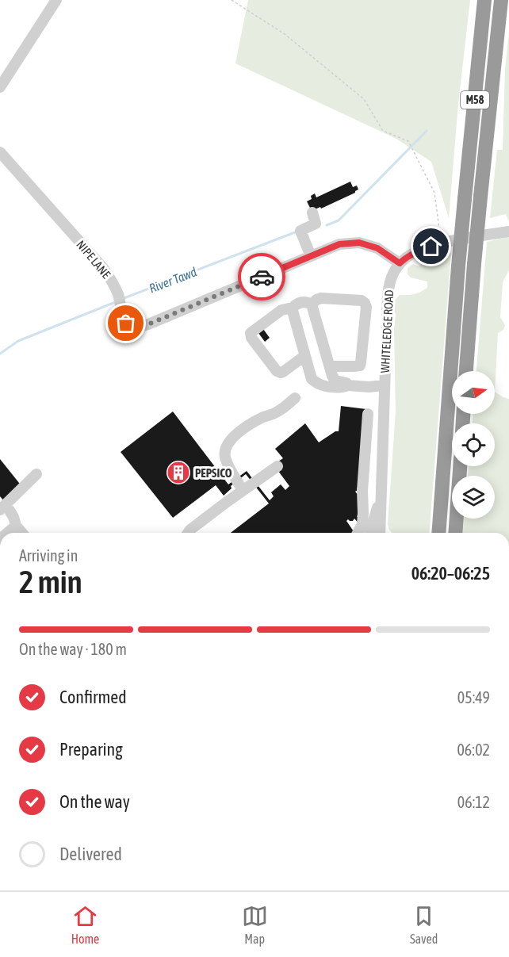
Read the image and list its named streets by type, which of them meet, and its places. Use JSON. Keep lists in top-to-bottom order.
{
  "streets": {
    "highway": ["M58"],
    "street": ["NIPE LANE", "WHITELEDGE ROAD"]
  },
  "crossings": [
    ["NIPE LANE", "WHITELEDGE ROAD"]
  ],
  "water": ["River Tawd"],
  "places": {
    "building": ["PEPSICO"]
  },
  "north": "right",
  "page": {
    "heading": ["2 min", "Arriving in", "06:20–06:25"],
    "bar": "On the way · 180 m",
    "list": [
      ["Confirmed", "05:49"],
      ["Preparing", "06:02"],
      ["On the way", "06:12"],
      "Delivered"
    ],
    "tabs": ["Home", "Map", "Saved"]
  }
}
